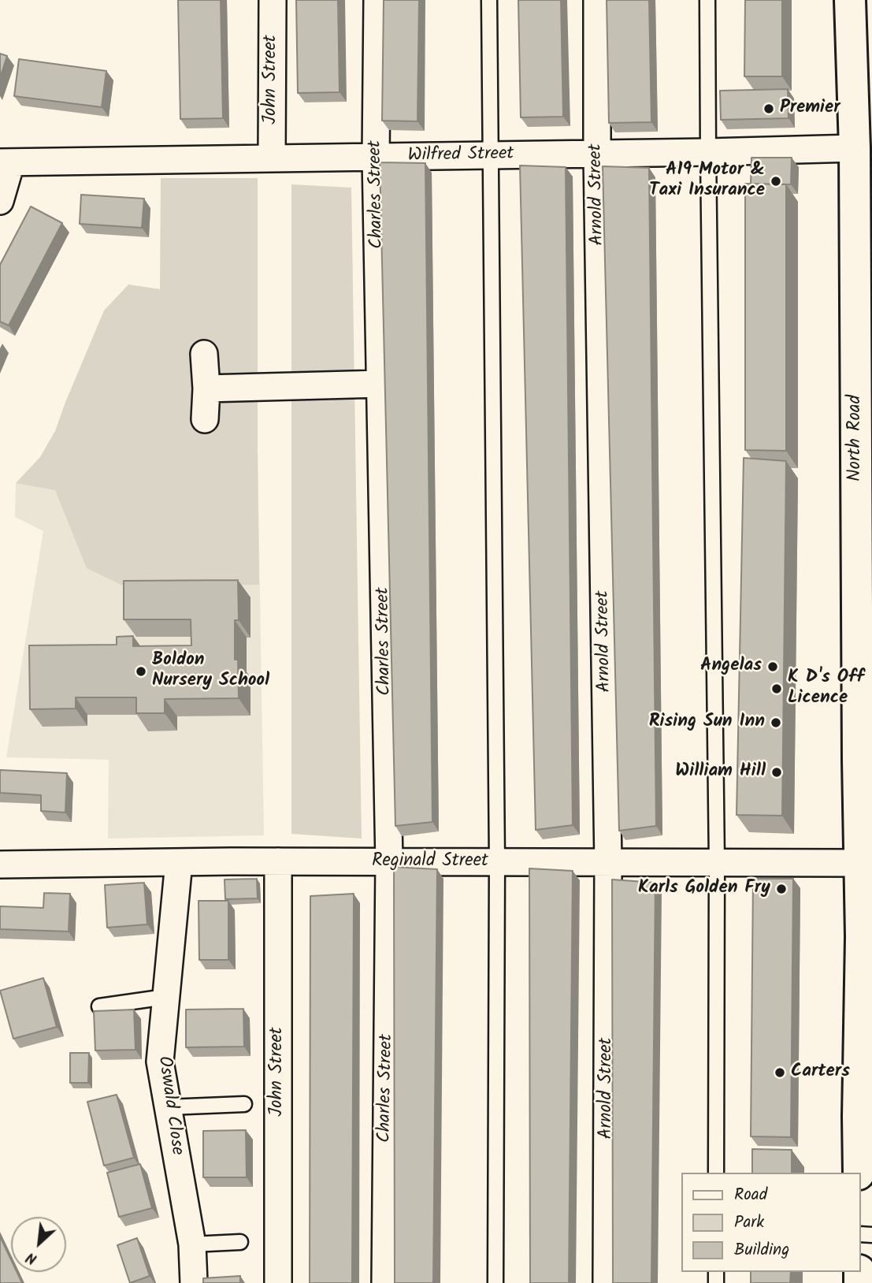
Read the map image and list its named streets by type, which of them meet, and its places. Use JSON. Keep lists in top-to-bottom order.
{
  "streets": {
    "street": [
      "John Street",
      "Wilfred Street",
      "Charles Street",
      "Arnold Street",
      "North Road",
      "Reginald Street",
      "Oswald Close"
    ]
  },
  "crossings": [
    ["John Street", "Wilfred Street"],
    ["John Street", "Reginald Street"],
    ["Wilfred Street", "Charles Street"],
    ["Wilfred Street", "Arnold Street"],
    ["Wilfred Street", "North Road"],
    ["Charles Street", "Reginald Street"],
    ["Arnold Street", "Reginald Street"],
    ["North Road", "Reginald Street"],
    ["Reginald Street", "Oswald Close"]
  ],
  "places": [
    "Premier",
    "A19 Motor & Taxi Insurance",
    "Angelas",
    "Boldon Nursery School",
    "K D's Off Licence",
    "Rising Sun Inn",
    "William Hill",
    "Karls Golden Fry",
    "Carters"
  ],
  "legend": ["Road", "Park", "Building"],
  "north": "bottom left"
}
